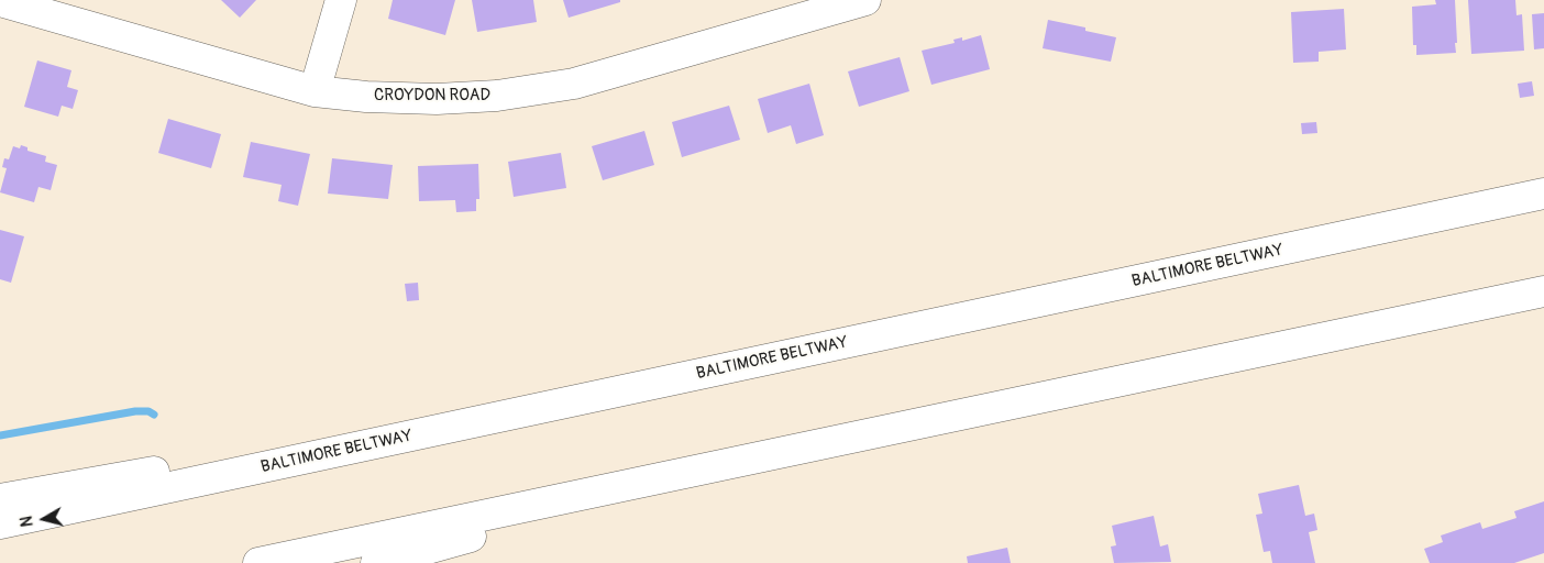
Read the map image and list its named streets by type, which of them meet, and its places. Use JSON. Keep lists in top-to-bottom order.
{
  "streets": {
    "main road": ["CROYDON ROAD", "BALTIMORE BELTWAY"]
  },
  "north": "left"
}
